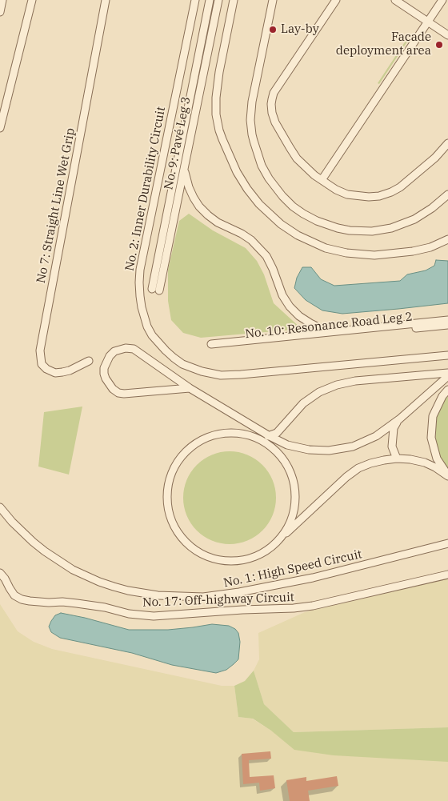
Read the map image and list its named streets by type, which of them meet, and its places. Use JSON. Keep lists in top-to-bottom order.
{
  "streets": {
    "street": [
      "No. 9: Pavé Leg 3",
      "No. 2: Inner Durability Circuit",
      "No 7: Straight Line Wet Grip",
      "No. 10: Resonance Road Leg 2",
      "No. 1: High Speed Circuit",
      "No. 17: Off-highway Circuit"
    ]
  },
  "places": ["Lay-by", "Facade deployment area"]
}
